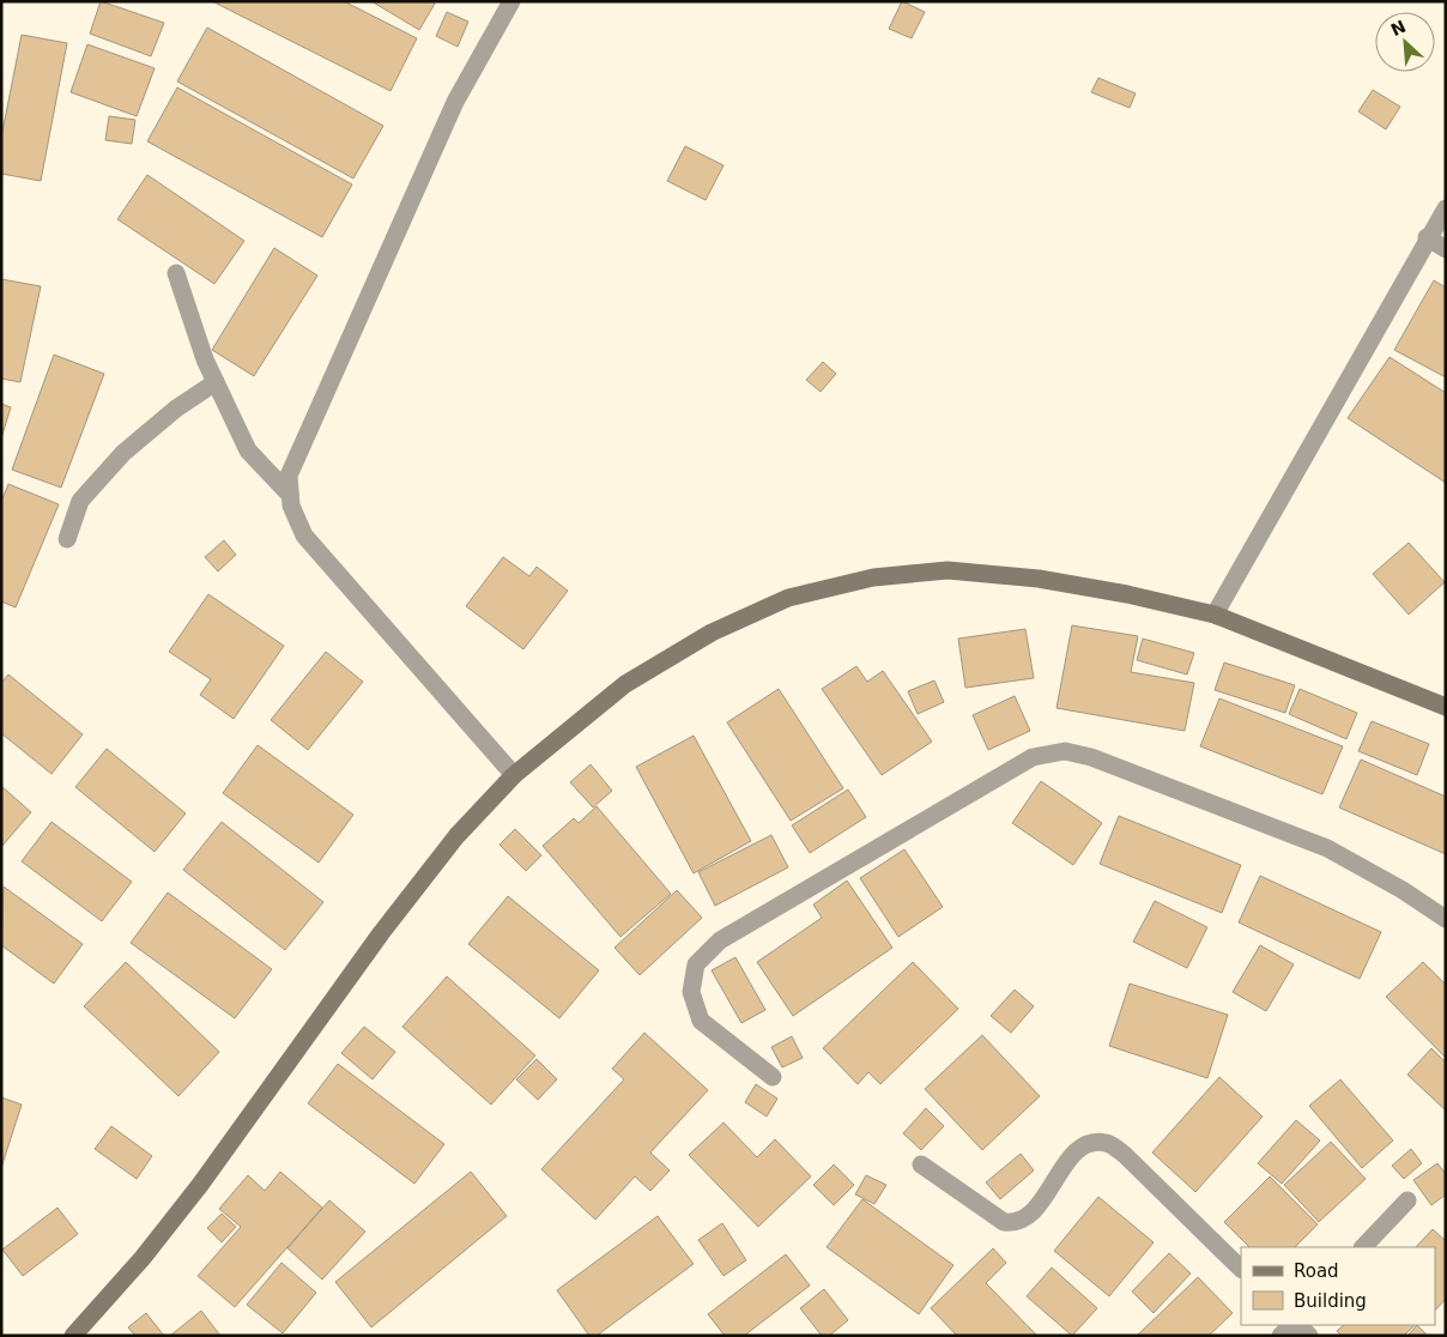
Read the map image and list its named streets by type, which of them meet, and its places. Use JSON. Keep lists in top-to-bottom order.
{
  "legend": ["Road", "Building"],
  "north": "top left"
}
